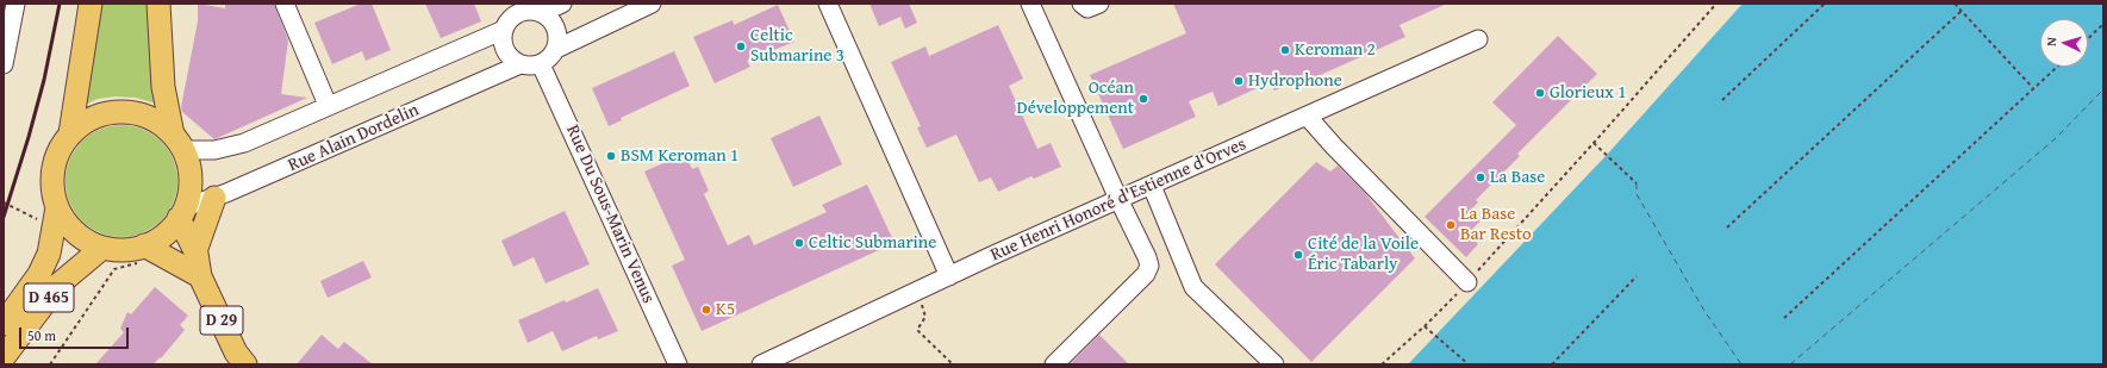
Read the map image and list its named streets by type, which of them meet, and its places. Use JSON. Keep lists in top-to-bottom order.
{
  "streets": {
    "main road": ["D 465", "D 29"],
    "street": ["Rue Alain Dordelin", "Rue Henri Honoré d'Estienne d'Orves", "Rue Du Sous-Marin Venus"]
  },
  "crossings": [
    ["Rue Alain Dordelin", "Rue Du Sous-Marin Venus"],
    ["Rue Alain Dordelin", "D 465"],
    ["Rue Alain Dordelin", "D 29"],
    ["D 465", "D 29"]
  ],
  "places": [
    "Celtic Submarine 3",
    "Keroman 2",
    "Hydrophone",
    "Glorieux 1",
    "Océan Développement",
    "BSM Keroman 1",
    "La Base",
    "La Base Bar Resto",
    "Celtic Submarine",
    "Cité de la Voile Éric Tabarly",
    "K5"
  ],
  "scale_bar": "50 m",
  "north": "left"
}
